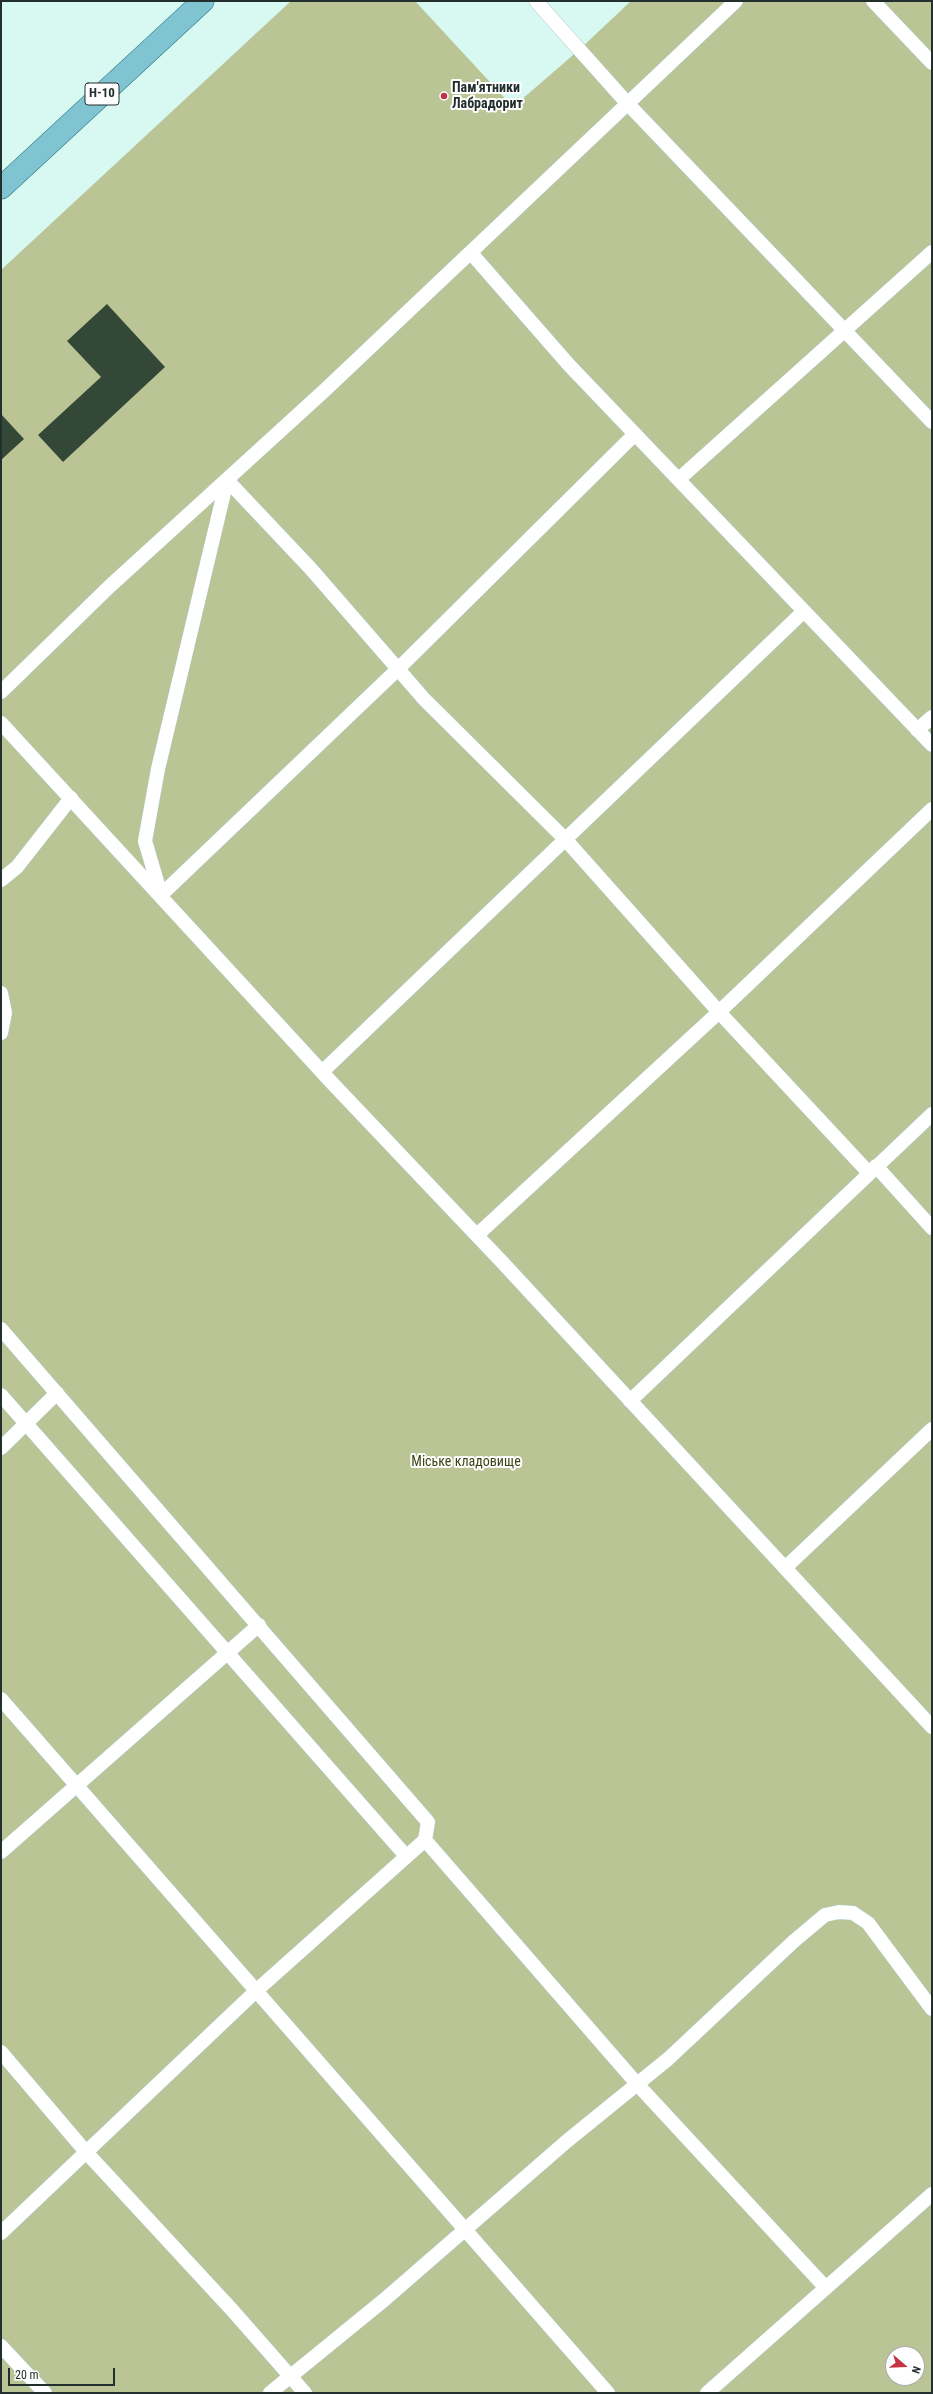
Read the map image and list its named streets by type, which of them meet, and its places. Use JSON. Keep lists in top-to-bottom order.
{
  "streets": {
    "main road": ["Н-10"]
  },
  "parks": ["Міське кладовище"],
  "places": ["Пам'ятники Лабрадорит"],
  "scale_bar": "20 m",
  "north": "right"
}
